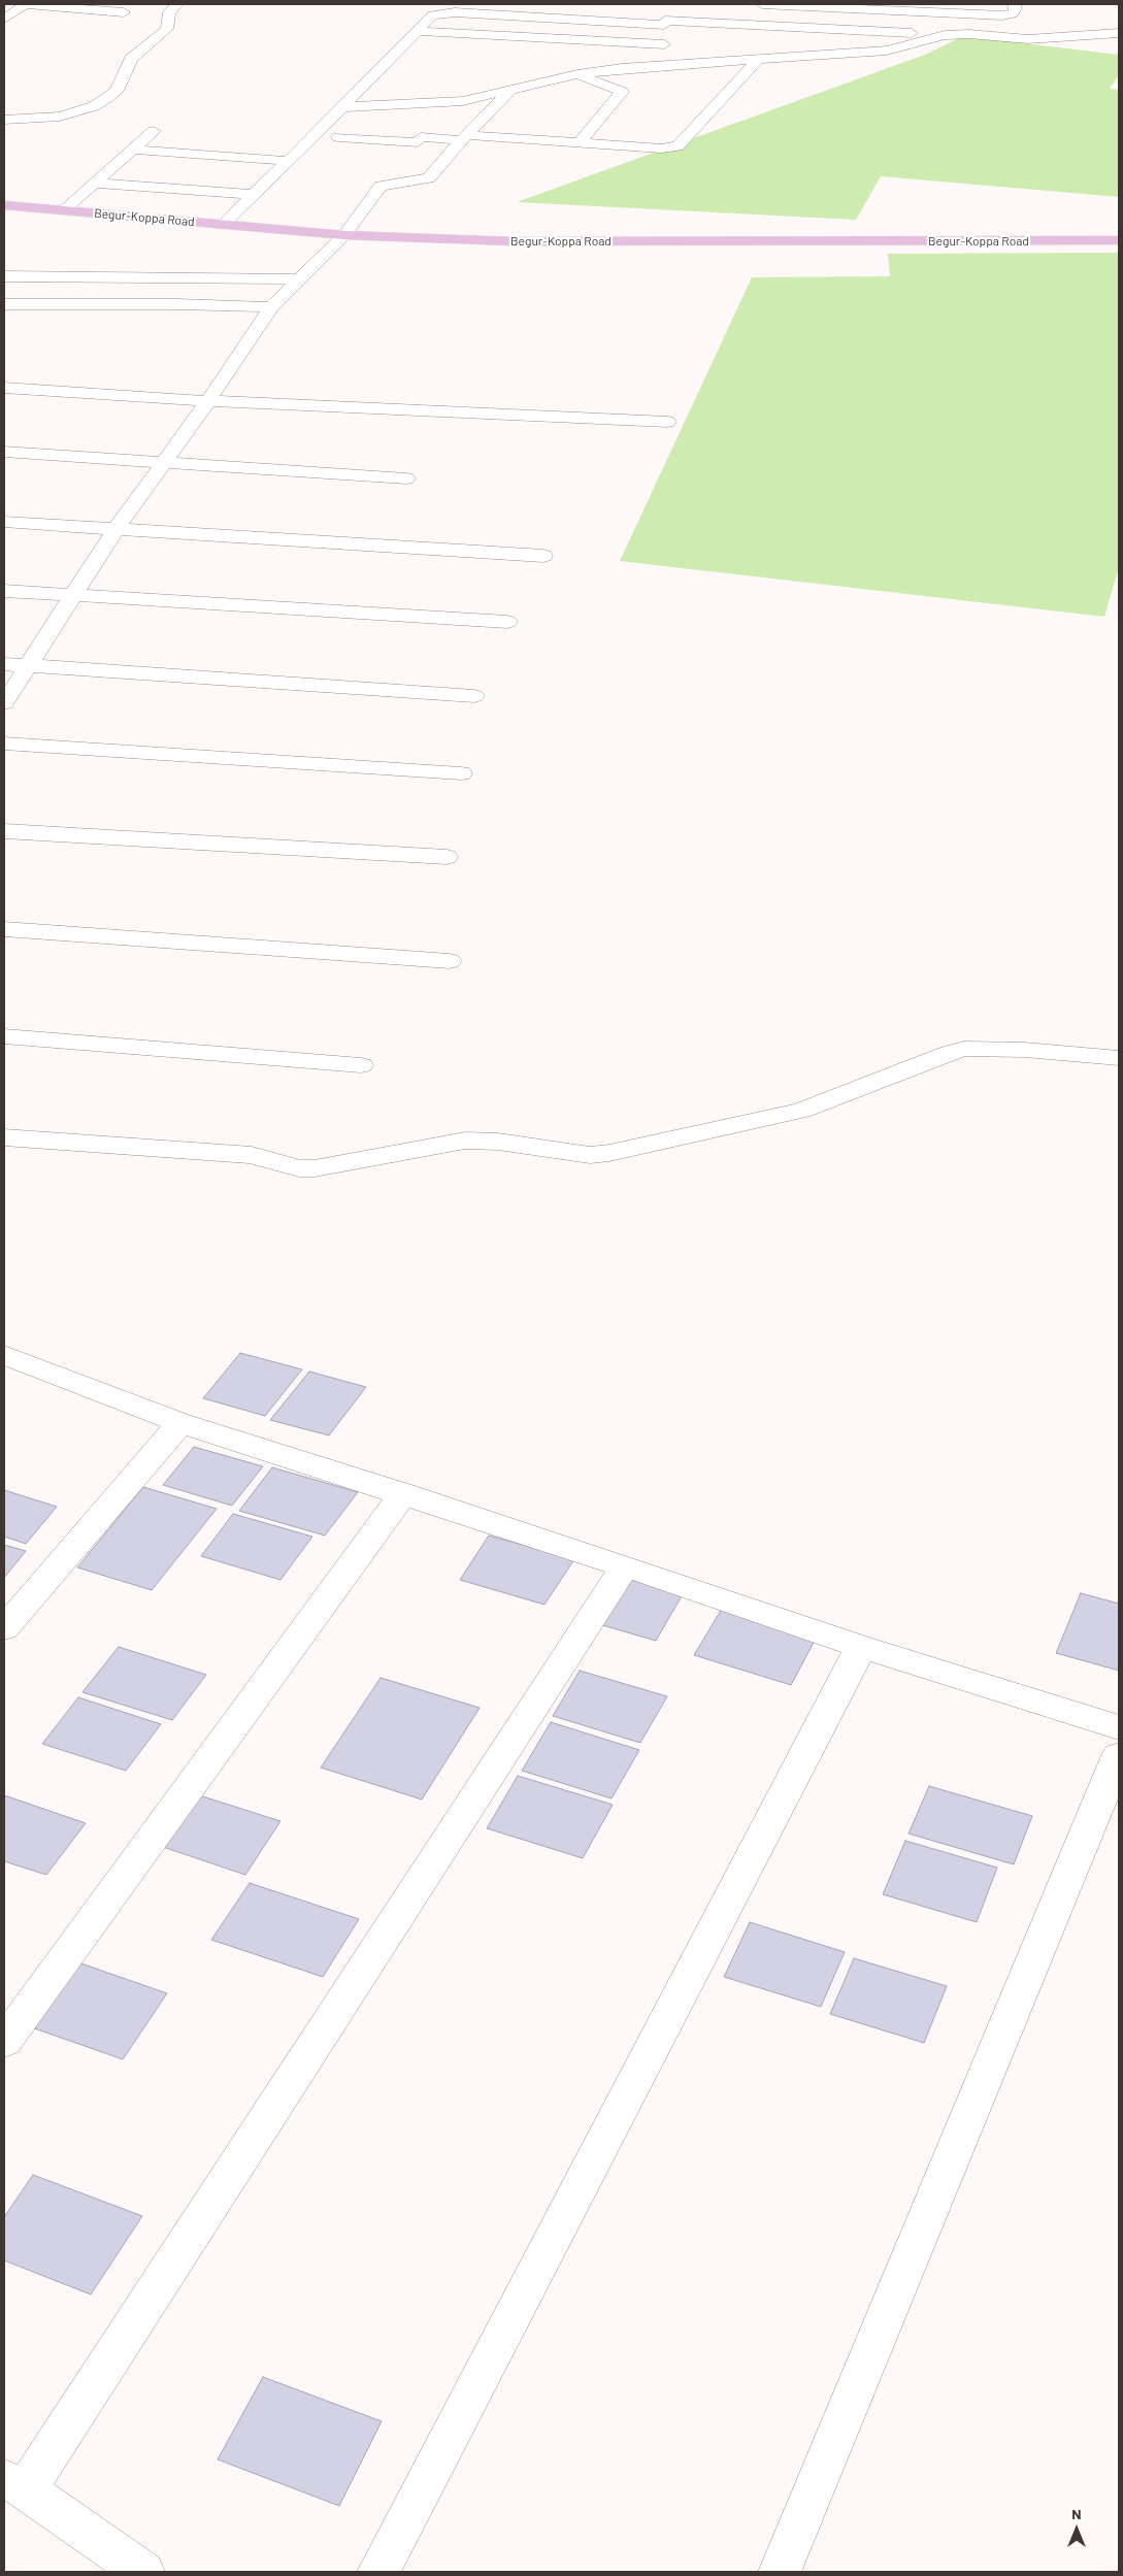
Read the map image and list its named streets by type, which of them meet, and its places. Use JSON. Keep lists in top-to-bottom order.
{
  "streets": {
    "main road": ["Begur-Koppa Road"]
  },
  "north": "top"
}
